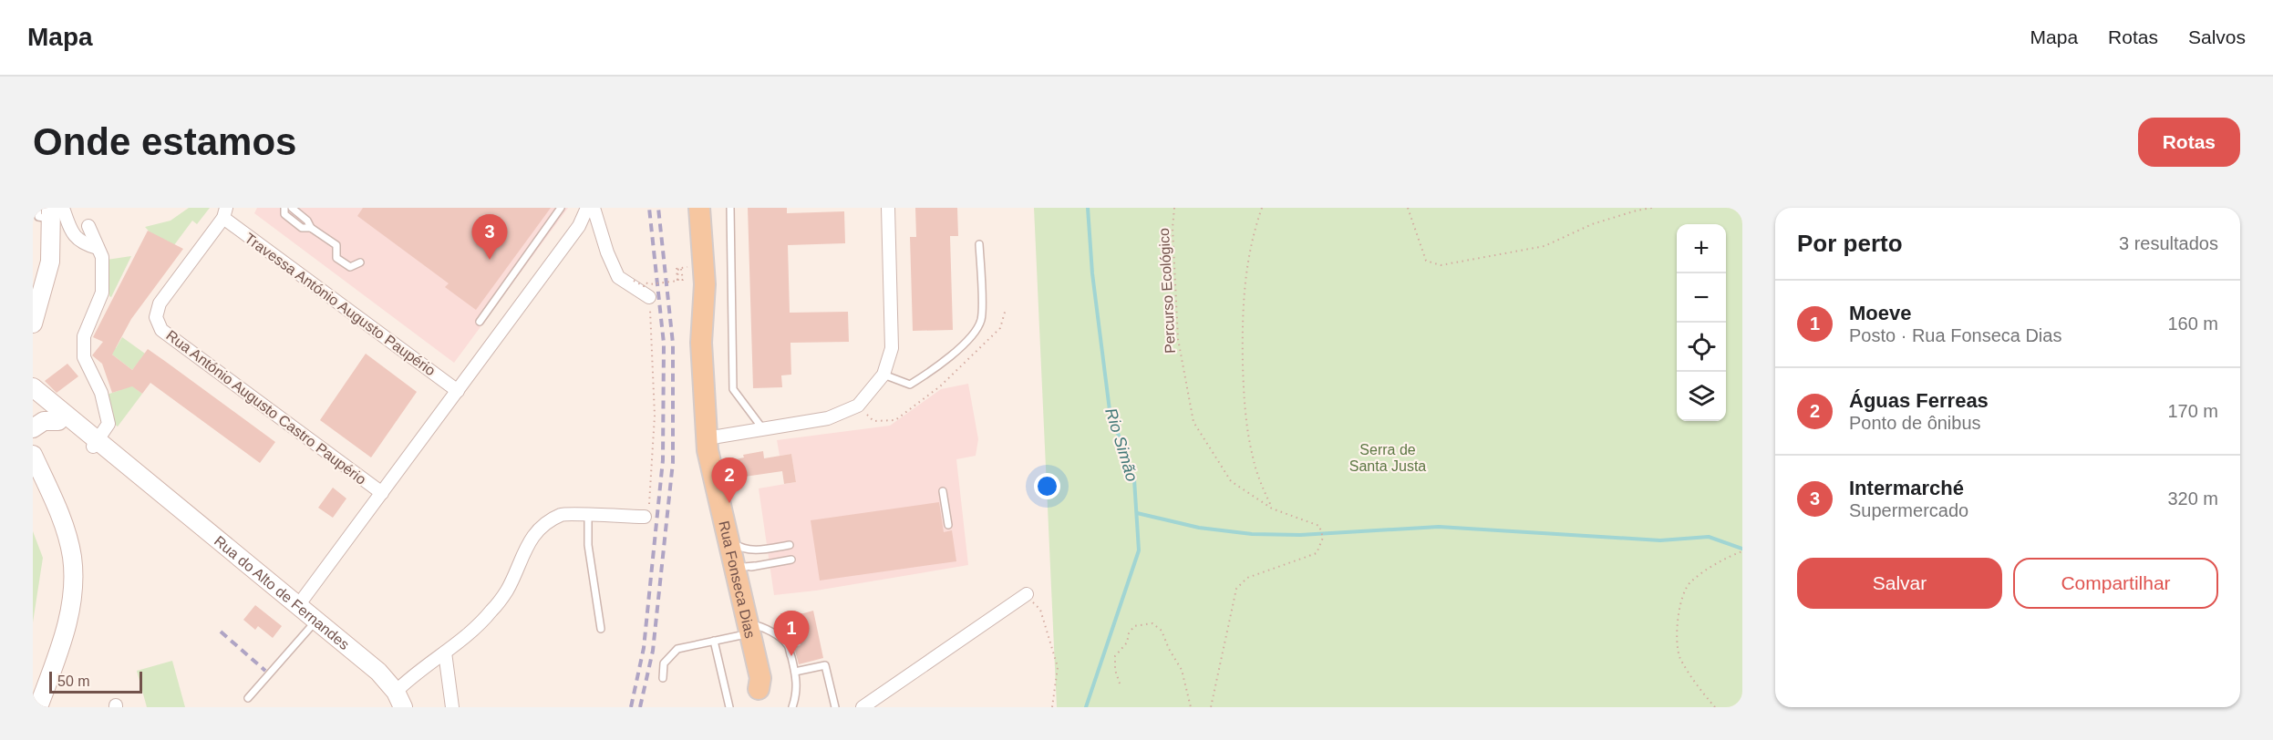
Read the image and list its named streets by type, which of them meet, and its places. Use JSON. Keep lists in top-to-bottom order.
{
  "streets": {
    "main road": ["Rua Fonseca Dias", "Rua do Alto de Fernandes"],
    "street": ["Travessa António Augusto Paupério", "Rua António Augusto Castro Paupério"],
    "path": ["Percurso Ecológico"]
  },
  "crossings": [
    ["Travessa António Augusto Paupério", "Rua António Augusto Castro Paupério"],
    ["Rua António Augusto Castro Paupério", "Rua do Alto de Fernandes"]
  ],
  "water": ["Rio Simão"],
  "parks": ["Serra de Santa Justa"],
  "scale_bar": "50 m",
  "page": {
    "header": "Mapa",
    "nav": ["Mapa", "Rotas", "Salvos"],
    "buttons": [
      "Rotas",
      ["Salvar", "Compartilhar"]
    ],
    "title": "Onde estamos",
    "heading": ["Por perto", "3 resultados"],
    "pins": ["3", "2", "1"],
    "map_buttons": ["+", "−"],
    "list": [
      {
        "mark": "1",
        "name": "Moeve",
        "note": "Posto · Rua Fonseca Dias",
        "value": "160 m"
      },
      {
        "mark": "2",
        "name": "Águas Ferreas",
        "note": "Ponto de ônibus",
        "value": "170 m"
      },
      {
        "mark": "3",
        "name": "Intermarché",
        "note": "Supermercado",
        "value": "320 m"
      }
    ],
    "scale": "50 m"
  }
}
